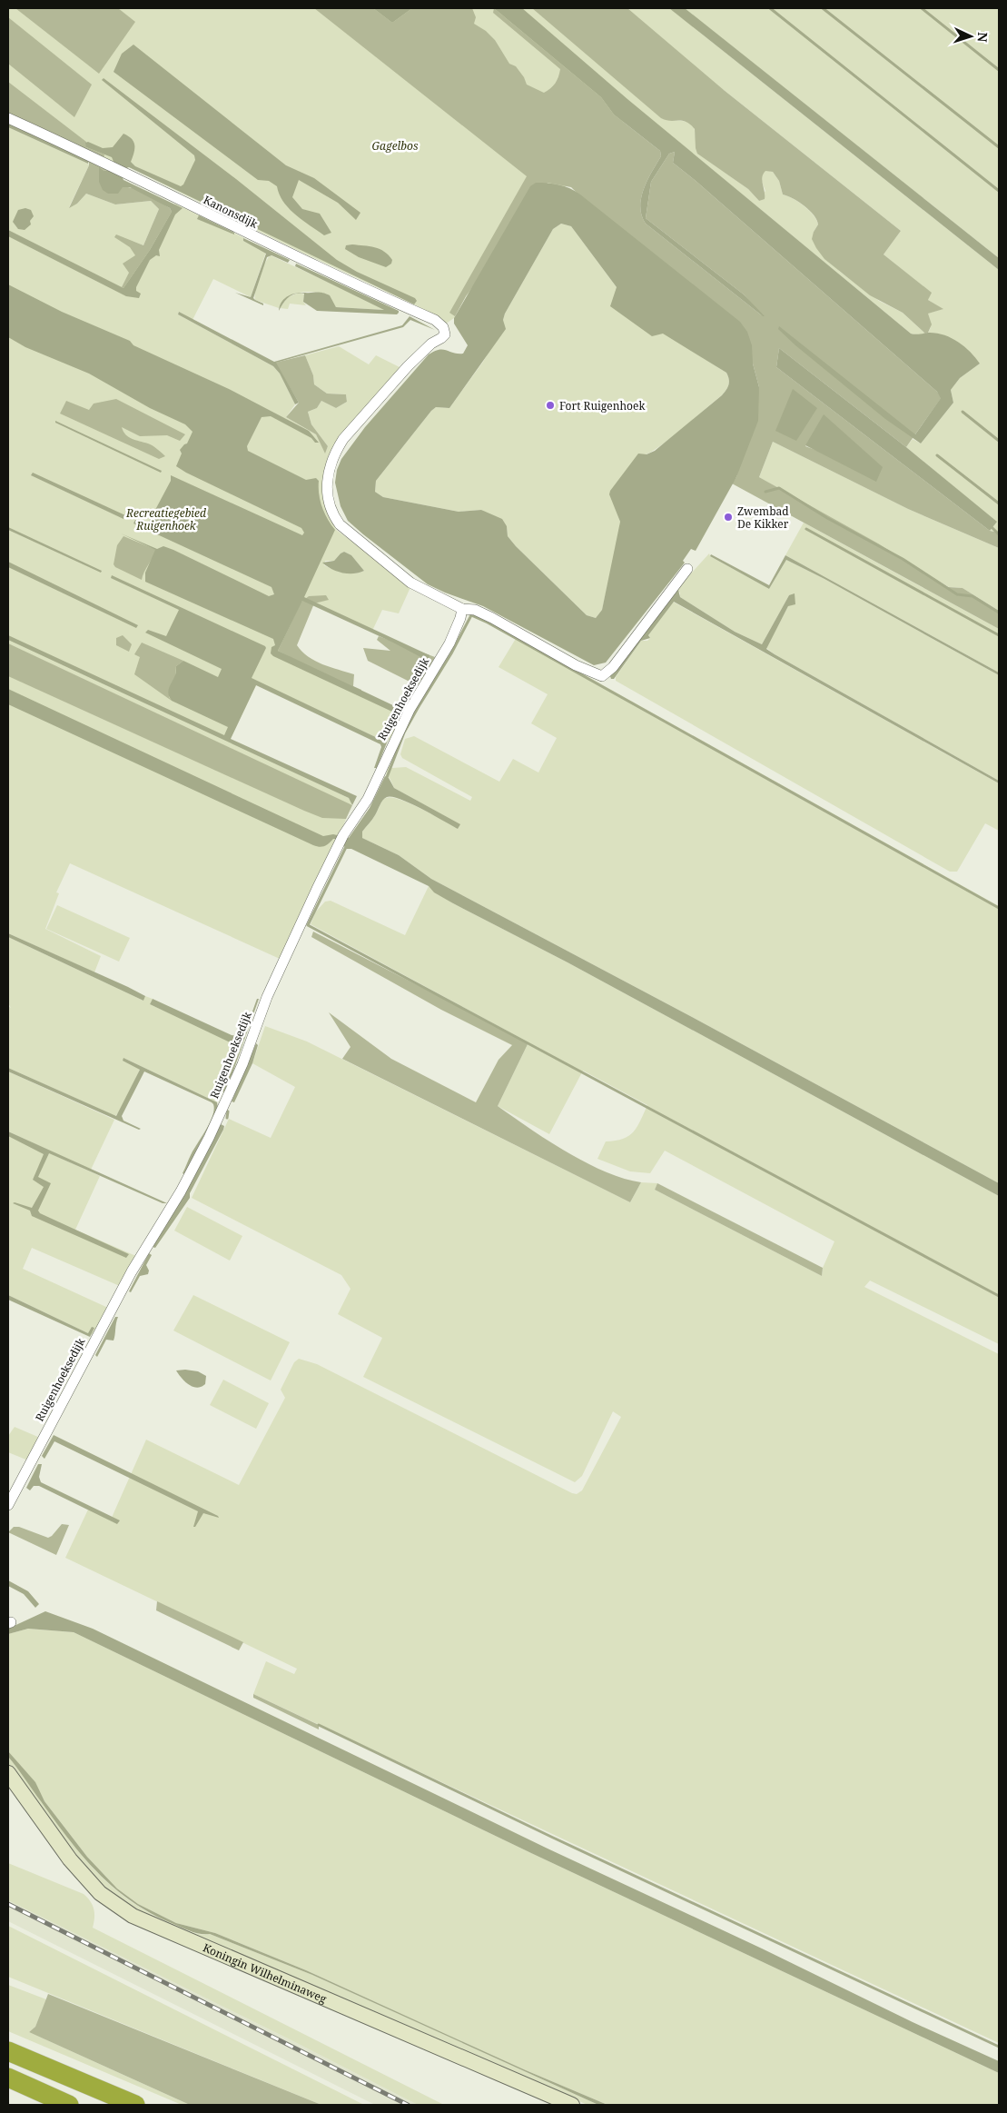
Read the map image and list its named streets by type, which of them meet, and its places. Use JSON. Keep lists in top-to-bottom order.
{
  "streets": {
    "main road": ["Koningin Wilhelminaweg"],
    "street": ["Kanonsdijk", "Ruigenhoeksedijk"]
  },
  "crossings": [
    ["Kanonsdijk", "Ruigenhoeksedijk"]
  ],
  "parks": ["Gagelbos", "Recreatiegebied Ruigenhoek"],
  "places": ["Fort Ruigenhoek", "Zwembad De Kikker"],
  "north": "right"
}
